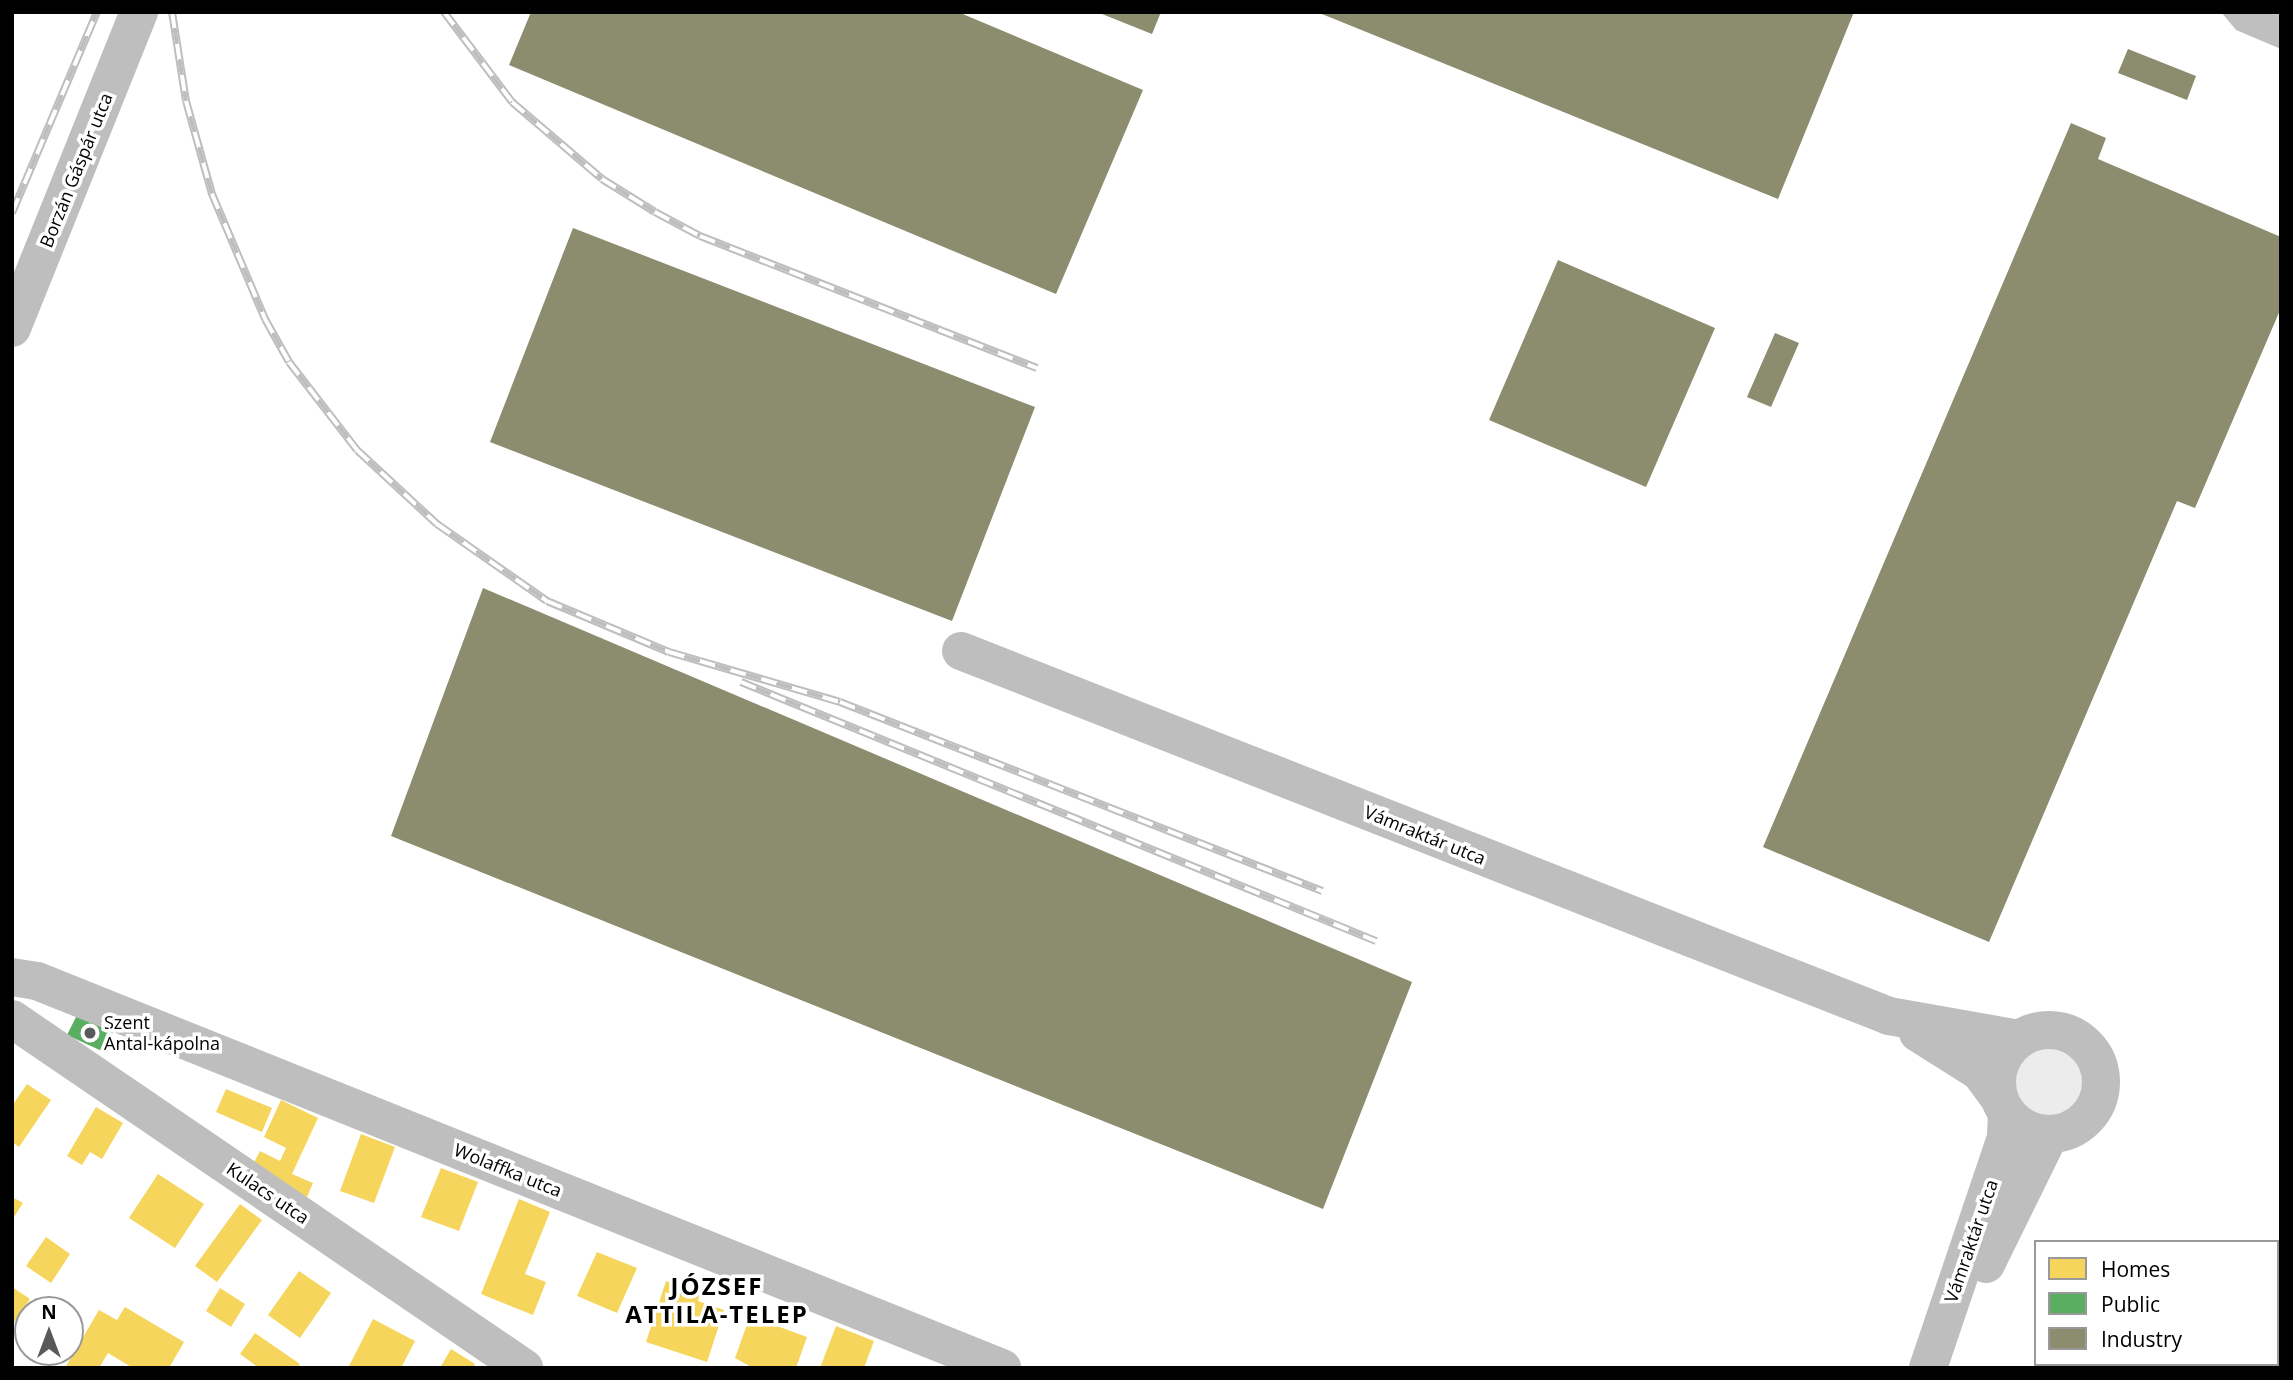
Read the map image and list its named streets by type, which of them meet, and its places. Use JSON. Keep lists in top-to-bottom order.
{
  "streets": {
    "street": [
      "Borzán Gáspár utca",
      "Vámraktár utca",
      "Wolaffka utca",
      "Kulacs utca"
    ]
  },
  "districts": ["JÓZSEF ATTILA-TELEP"],
  "places": ["Szent Antal-kápolna"],
  "legend": ["Homes", "Public", "Industry"],
  "north": "top"
}
